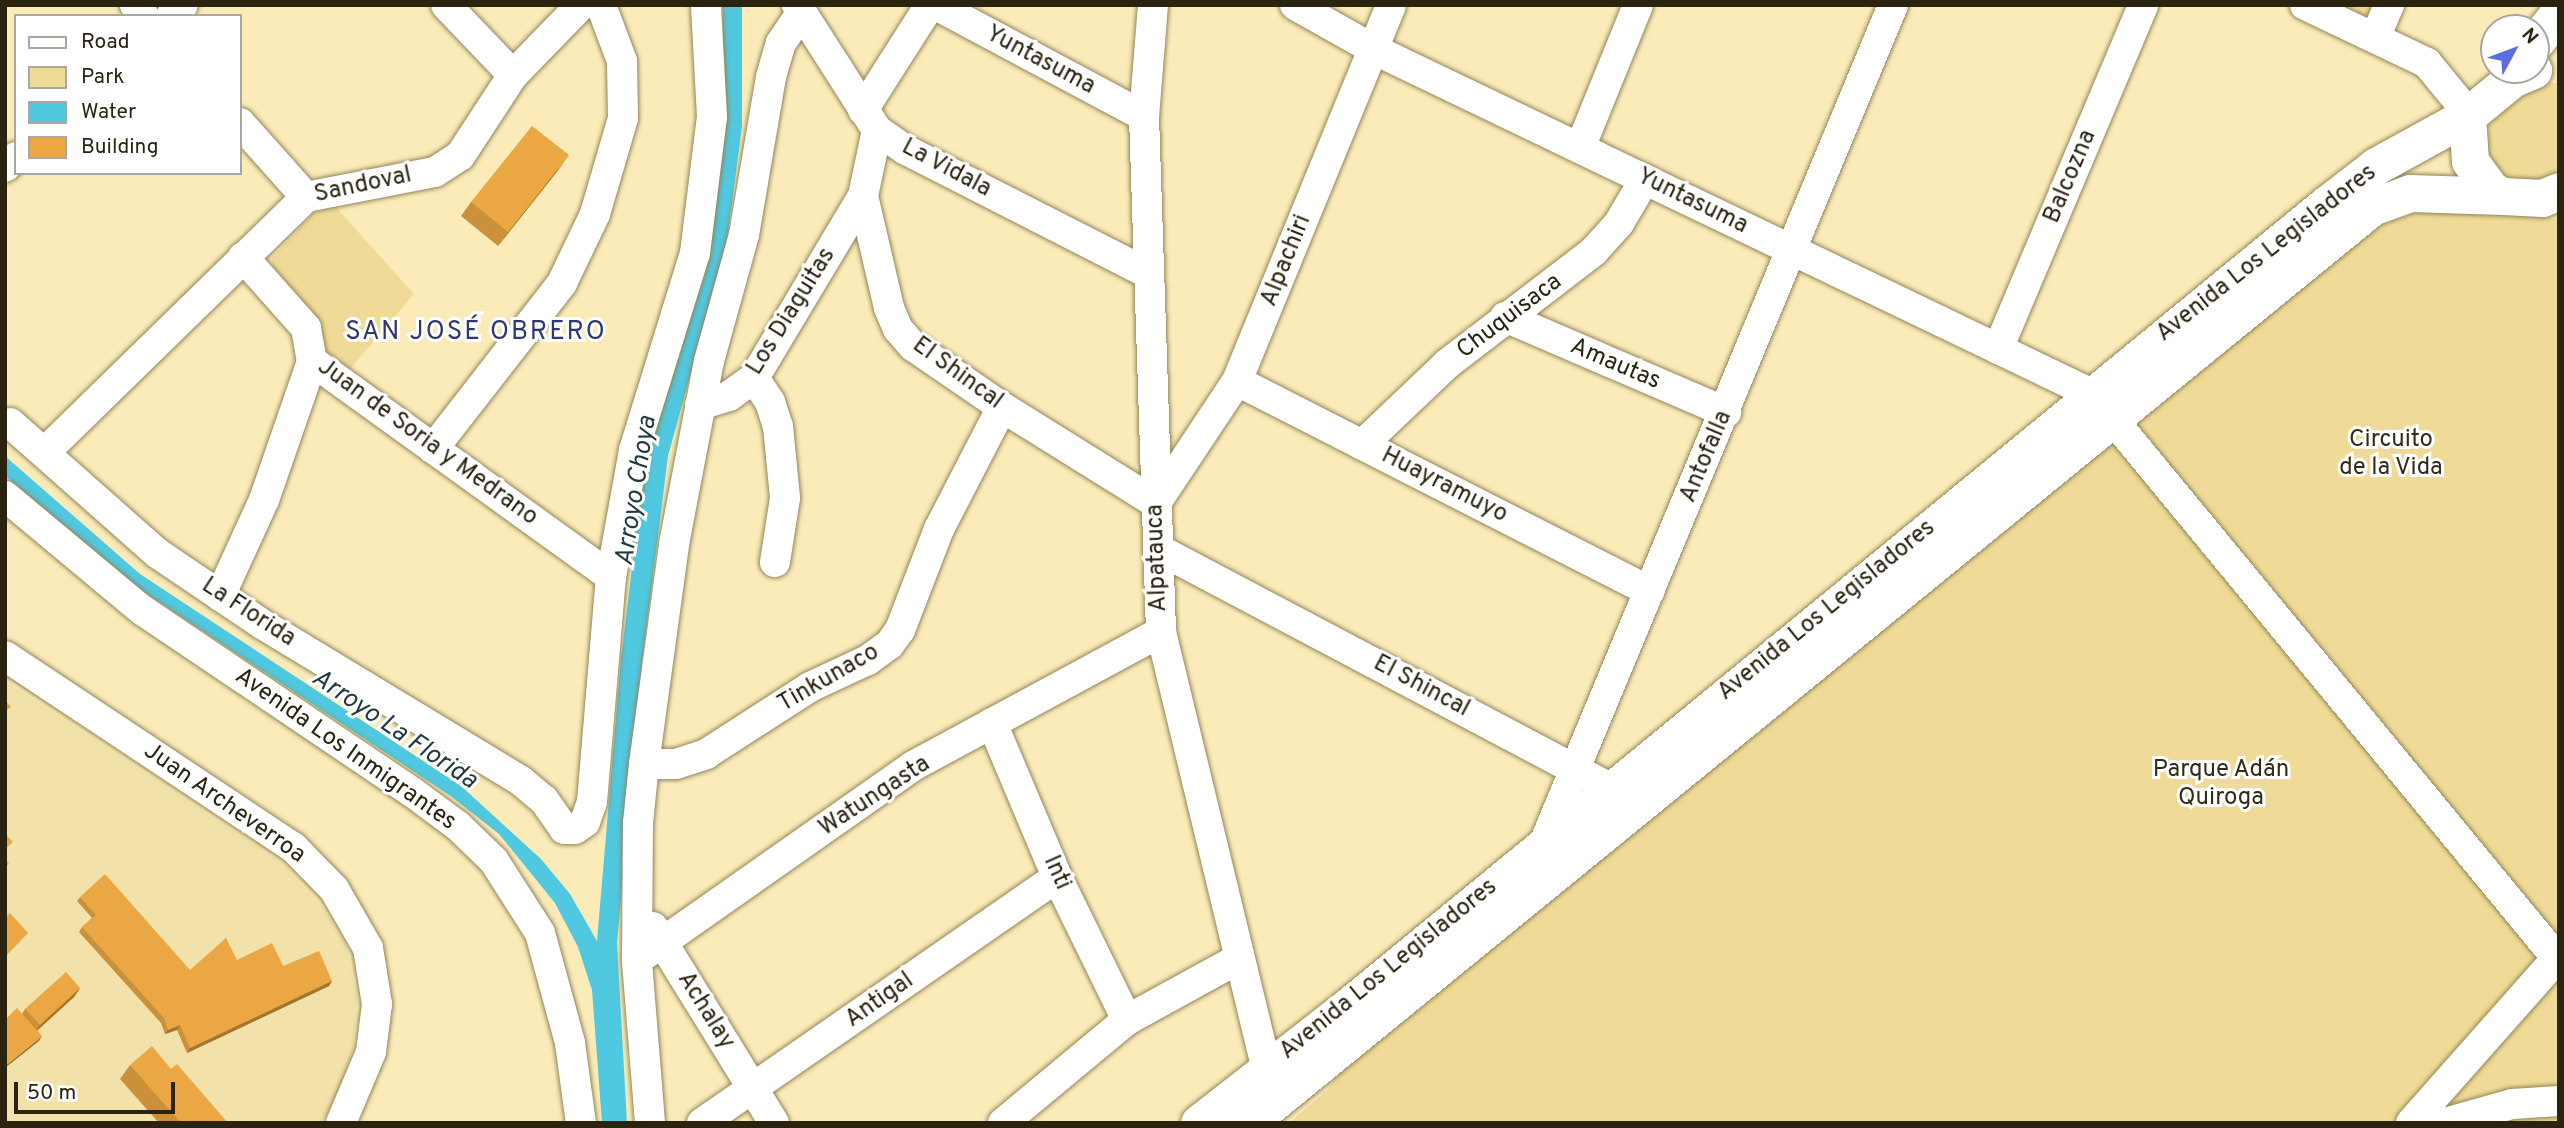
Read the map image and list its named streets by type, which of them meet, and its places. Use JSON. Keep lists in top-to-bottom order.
{
  "streets": {
    "main road": ["Avenida Los Legisladores"],
    "street": [
      "Yuntasuma",
      "La Vidala",
      "Balcozna",
      "Sandoval",
      "Alpachiri",
      "Los Diaguitas",
      "Chuquisaca",
      "Amautas",
      "El Shincal",
      "Juan de Soria y Medrano",
      "Antofalla",
      "Huayramuyo",
      "Alpatauca",
      "La Florida",
      "Tinkunaco",
      "Avenida Los Inmigrantes",
      "Watungasta",
      "Juan Archeverroa",
      "Inti",
      "Antigal",
      "Achalay"
    ]
  },
  "crossings": [
    ["Yuntasuma", "Balcozna"],
    ["Yuntasuma", "Avenida Los Legisladores"],
    ["Yuntasuma", "Alpachiri"],
    ["Yuntasuma", "Chuquisaca"],
    ["Yuntasuma", "Antofalla"],
    ["Yuntasuma", "Alpatauca"],
    ["La Vidala", "El Shincal"],
    ["La Vidala", "Alpatauca"],
    ["Sandoval", "Juan de Soria y Medrano"],
    ["Sandoval", "La Florida"],
    ["Avenida Los Legisladores", "El Shincal"],
    ["Avenida Los Legisladores", "Antofalla"],
    ["Avenida Los Legisladores", "Alpatauca"],
    ["Alpachiri", "El Shincal"],
    ["Alpachiri", "Huayramuyo"],
    ["Alpachiri", "Alpatauca"],
    ["Los Diaguitas", "El Shincal"],
    ["Chuquisaca", "Amautas"],
    ["Chuquisaca", "Huayramuyo"],
    ["Amautas", "Antofalla"],
    ["El Shincal", "Antofalla"],
    ["El Shincal", "Alpatauca"],
    ["El Shincal", "Tinkunaco"],
    ["Juan de Soria y Medrano", "La Florida"],
    ["Antofalla", "Huayramuyo"],
    ["Alpatauca", "Watungasta"],
    ["Watungasta", "Inti"],
    ["Watungasta", "Achalay"],
    ["Inti", "Antigal"],
    ["Antigal", "Achalay"]
  ],
  "districts": ["SAN JOSÉ OBRERO"],
  "water": ["Arroyo Choya", "Arroyo La Florida"],
  "parks": ["Circuito de la Vida", "Parque Adán Quiroga"],
  "legend": [
    "Road",
    "Park",
    "Water",
    "Building"
  ],
  "scale_bar": "50 m",
  "north": "top right"
}
